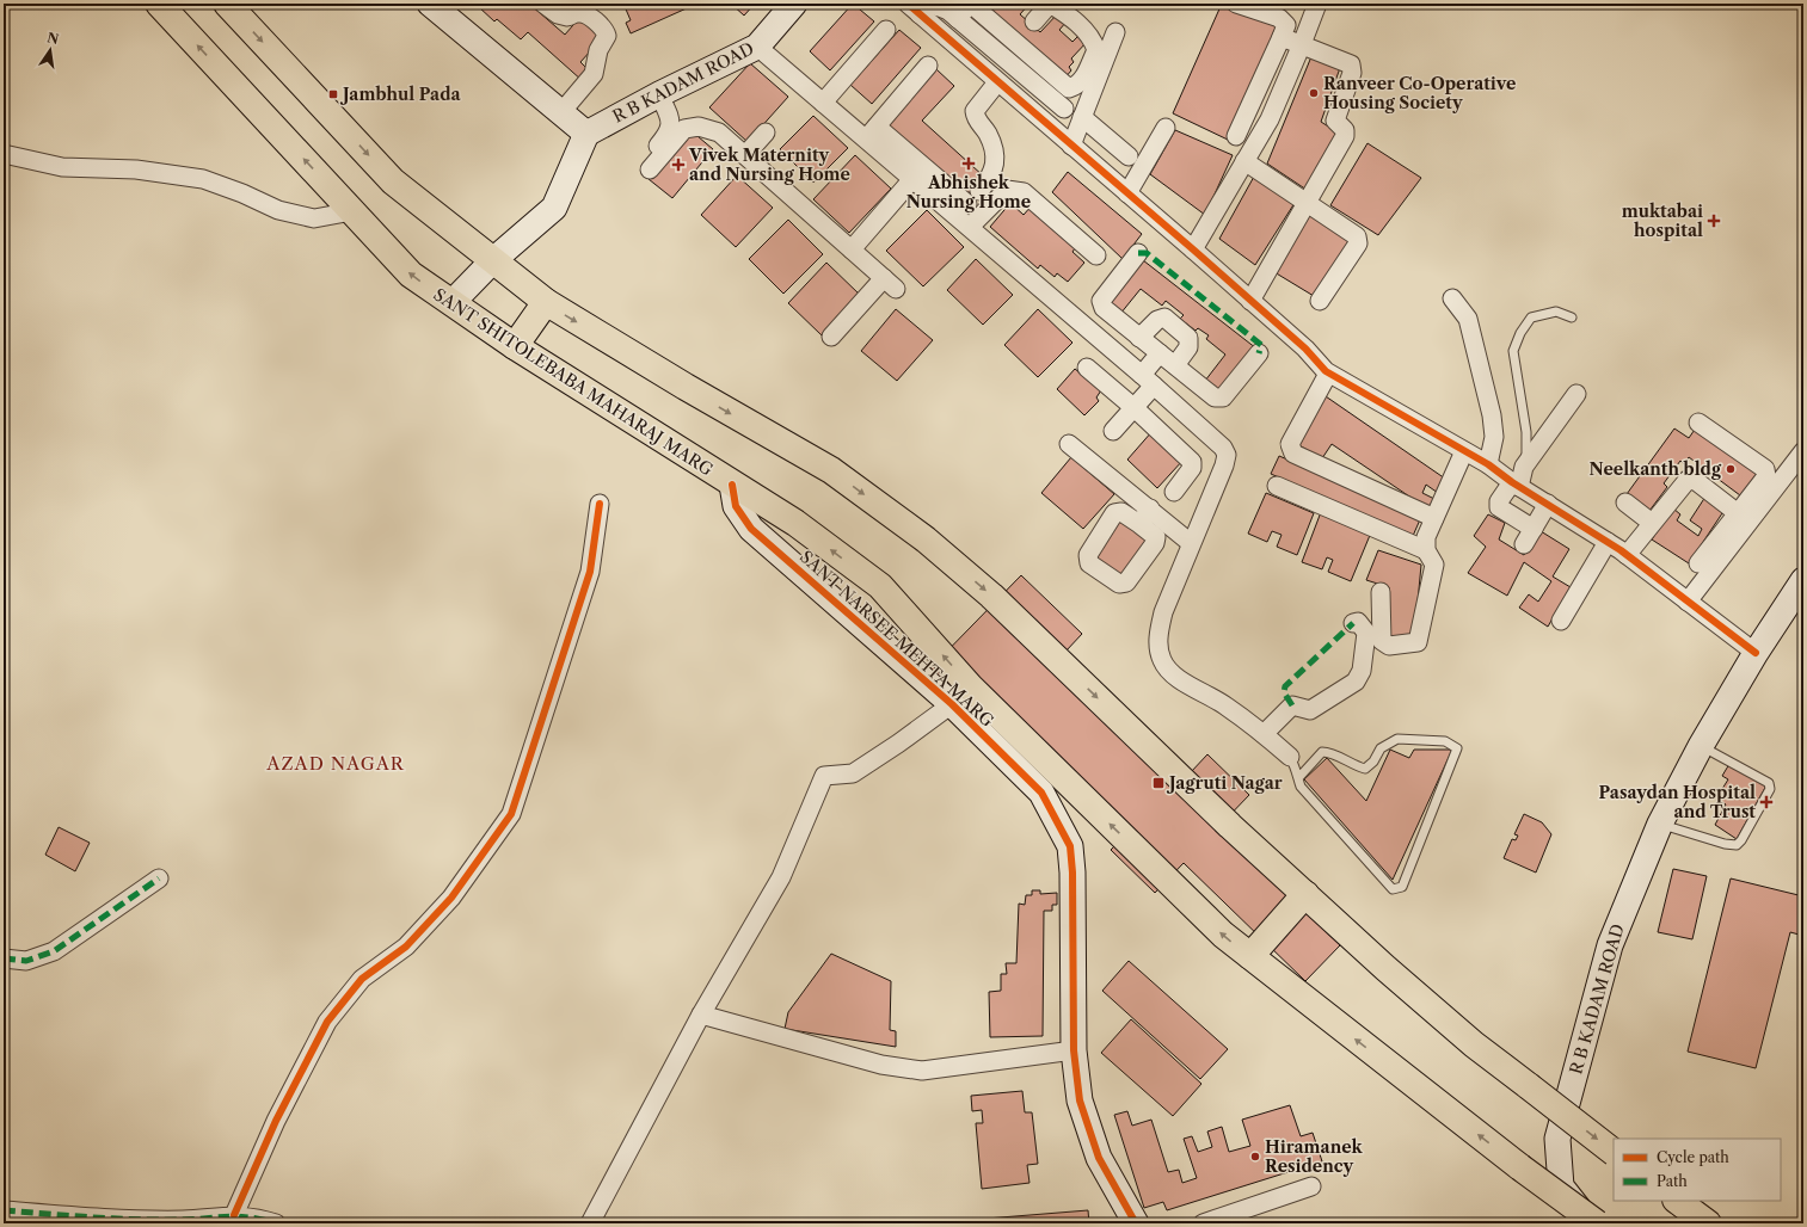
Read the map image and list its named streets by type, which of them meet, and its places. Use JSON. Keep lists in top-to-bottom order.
{
  "streets": {
    "main road": ["SANT SHITOLEBABA MAHARAJ MARG"],
    "street": ["R B KADAM ROAD", "SANT NARSEE MEHTA MARG"]
  },
  "crossings": [
    ["SANT SHITOLEBABA MAHARAJ MARG", "SANT NARSEE MEHTA MARG"]
  ],
  "districts": ["AZAD NAGAR"],
  "places": {
    "other": ["Ranveer Co-Operative Housing Society", "Neelkanth bldg", "Hiramanek Residency"],
    "transit": ["Jambhul Pada", "Jagruti Nagar"],
    "health": [
      "Abhishek Nursing Home",
      "Vivek Maternity and Nursing Home",
      "muktabai hospital",
      "Pasaydan Hospital and Trust"
    ]
  },
  "legend": ["Cycle path", "Path"],
  "north": "top"
}
